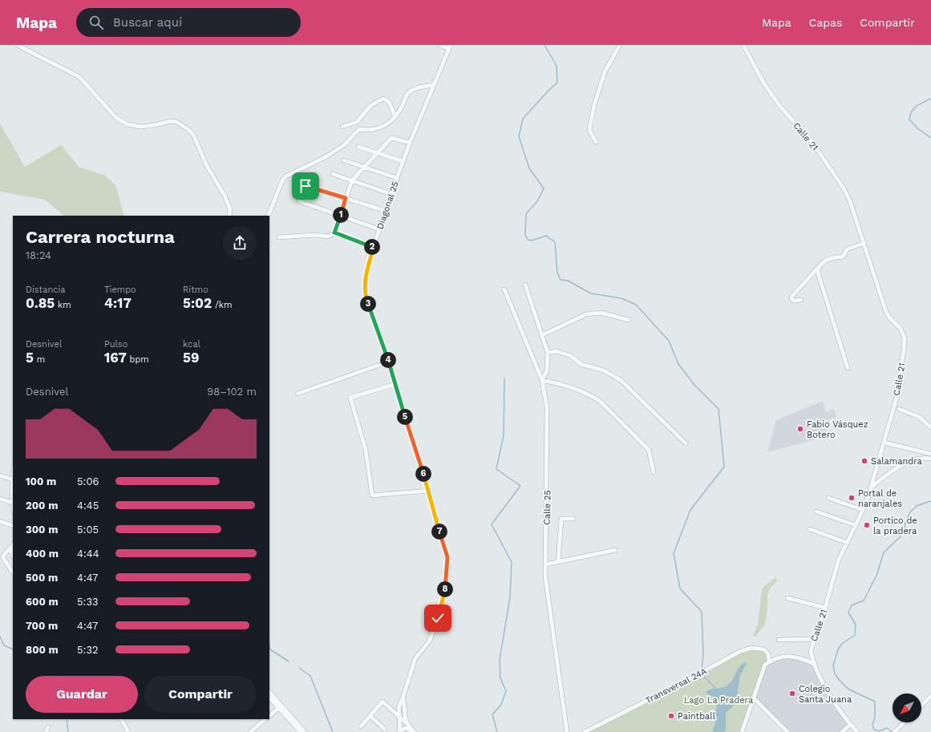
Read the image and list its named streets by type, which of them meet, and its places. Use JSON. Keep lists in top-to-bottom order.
{
  "streets": {
    "street": [
      "Calle 21",
      "Diagonal 25",
      "Calle 25",
      "Transversal 24A"
    ]
  },
  "parks": ["Lago La Pradera"],
  "places": [
    "Fabio Vásquez Botero",
    "Salamandra",
    "Portal de naranjales",
    "Portico de la pradera",
    "Colegio Santa Juana",
    "Paintball"
  ],
  "north": "bottom left",
  "page": {
    "header": "Mapa",
    "search": "Buscar aquí",
    "nav": ["Mapa", "Capas", "Compartir"],
    "pins": [
      "1",
      "2",
      "3",
      "4",
      "5",
      "6",
      "7",
      "8"
    ],
    "heading": ["Carrera nocturna", "18:24"],
    "stats": [
      ["Distancia", "0.85 km"],
      ["Tiempo", "4:17"],
      ["Ritmo", "5:02 /km"],
      ["Desnivel", "5 m"],
      ["Pulso", "167 bpm"],
      ["kcal", "59"]
    ],
    "chart": ["Desnivel", "98–102 m"],
    "list": [
      {
        "name": "100 m",
        "note": "5:06"
      },
      {
        "name": "200 m",
        "note": "4:45"
      },
      {
        "name": "300 m",
        "note": "5:05"
      },
      {
        "name": "400 m",
        "note": "4:44"
      },
      {
        "name": "500 m",
        "note": "4:47"
      },
      {
        "name": "600 m",
        "note": "5:33"
      },
      {
        "name": "700 m",
        "note": "4:47"
      },
      {
        "name": "800 m",
        "note": "5:32"
      }
    ],
    "buttons": ["Guardar", "Compartir"]
  }
}
